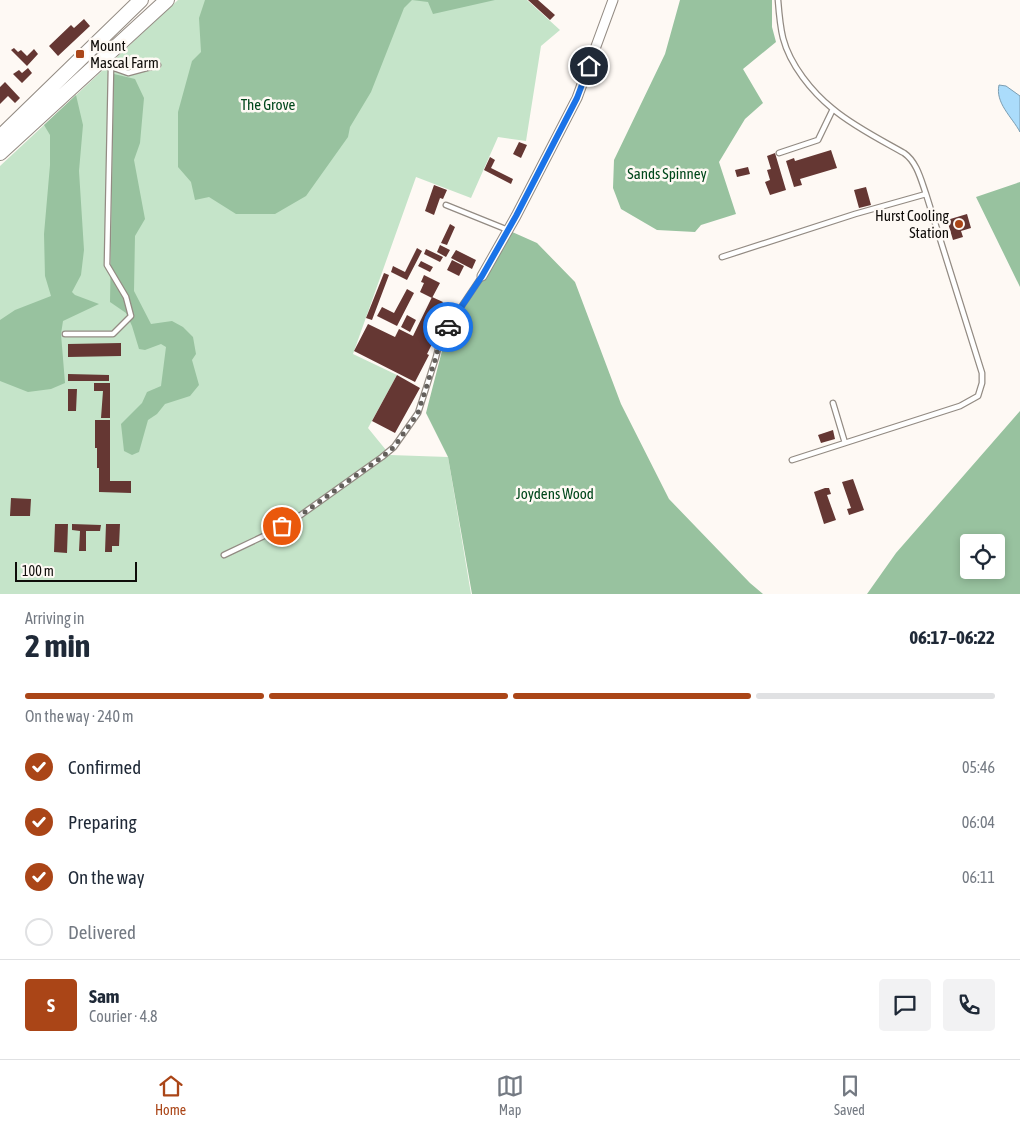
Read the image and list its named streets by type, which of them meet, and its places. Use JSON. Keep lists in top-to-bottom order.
{
  "parks": ["The Grove", "Sands Spinney", "Joydens Wood"],
  "places": {
    "transit": ["Mount Mascal Farm"],
    "other": ["Hurst Cooling Station"]
  },
  "scale_bar": "100 m",
  "page": {
    "scale": "100 m",
    "heading": ["2 min", "Arriving in", "06:17–06:22"],
    "panel": ["Sam", "Courier · 4.8"],
    "bar": "On the way · 240 m",
    "list": [
      ["Confirmed", "05:46"],
      ["Preparing", "06:04"],
      ["On the way", "06:11"],
      "Delivered"
    ],
    "round": "S",
    "tabs": ["Home", "Map", "Saved"]
  }
}
